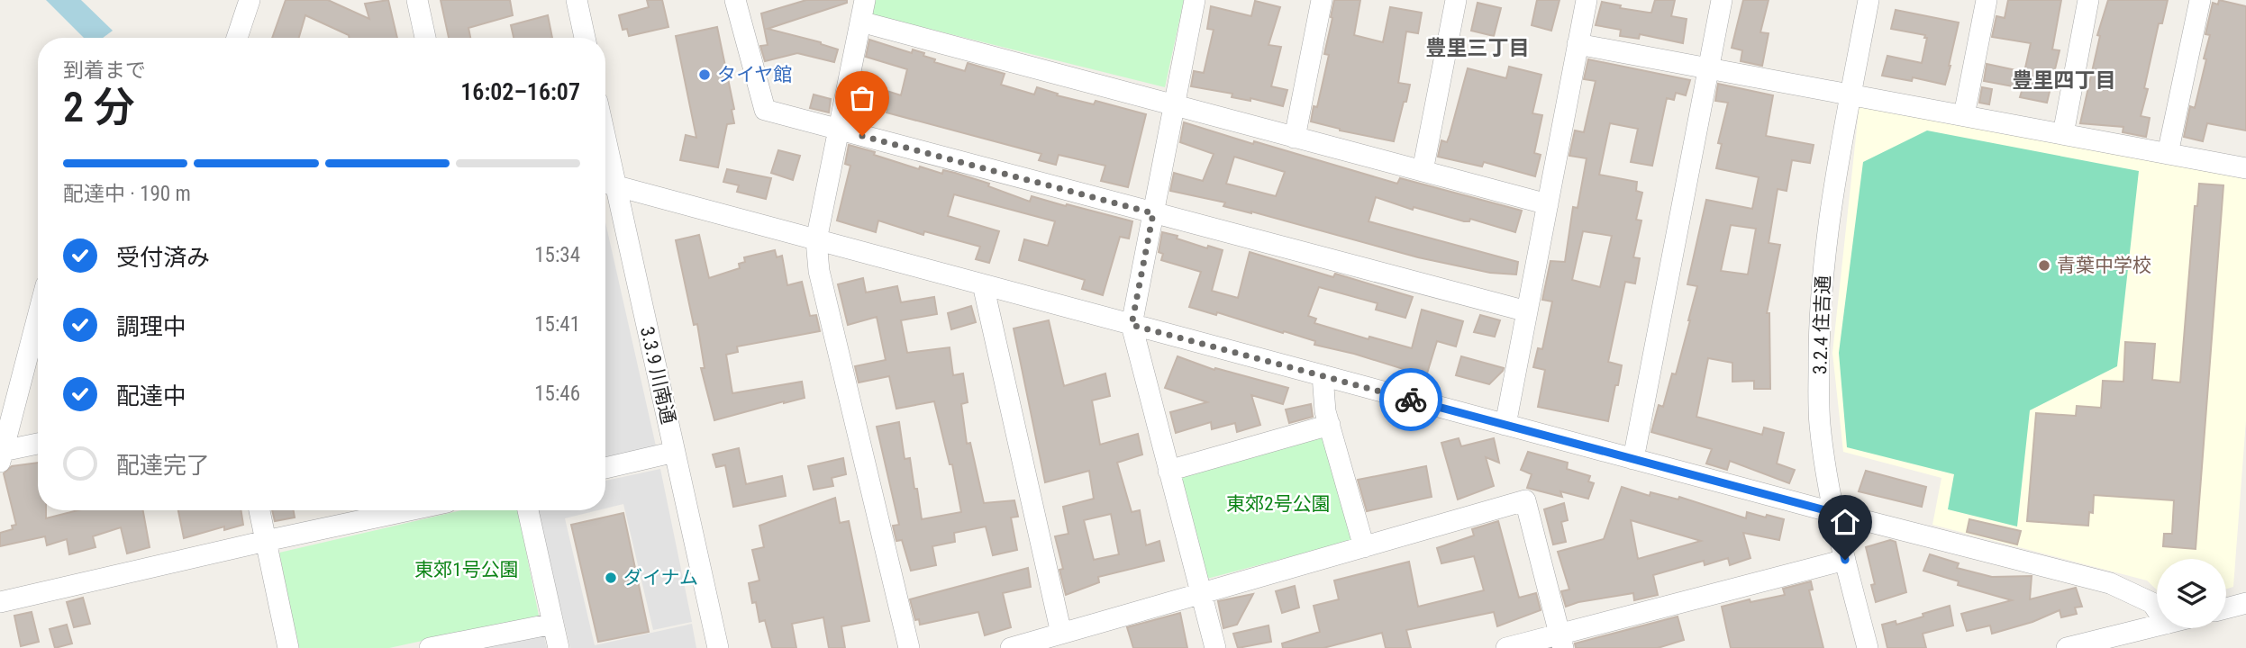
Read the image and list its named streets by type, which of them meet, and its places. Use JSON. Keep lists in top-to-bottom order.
{
  "streets": {
    "street": ["3.2.4 住吉通", "3.3.9 川南通"]
  },
  "districts": ["豊里三丁目", "豊里四丁目"],
  "parks": ["東郊2号公園", "東郊1号公園"],
  "places": ["タイヤ館", "青葉中学校", "ダイナム"],
  "page": {
    "heading": ["2 分", "到着まで", "16:02–16:07"],
    "bar": "配達中 · 190 m",
    "list": [
      ["受付済み", "15:34"],
      ["調理中", "15:41"],
      ["配達中", "15:46"],
      "配達完了"
    ]
  }
}
